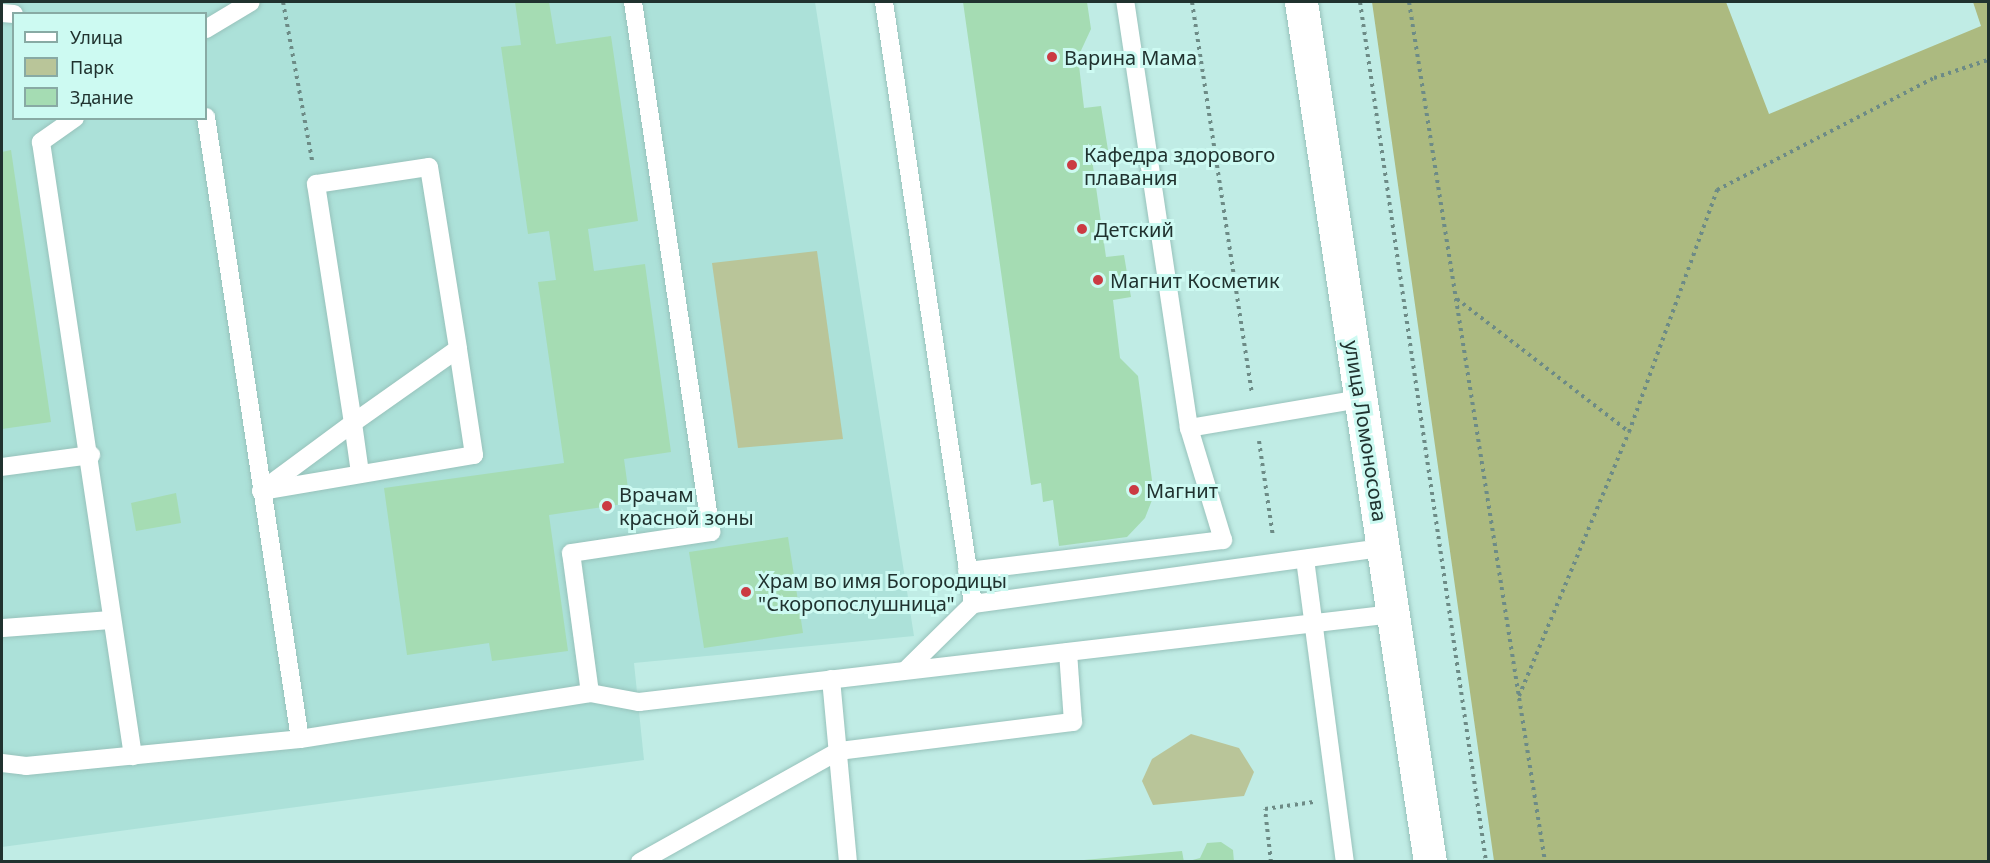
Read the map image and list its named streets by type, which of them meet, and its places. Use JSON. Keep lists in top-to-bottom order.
{
  "streets": {
    "main road": ["улица Ломоносова"]
  },
  "places": [
    "Варина Мама",
    "Кафедра здорового плавания",
    "Детский",
    "Магнит Косметик",
    "Магнит",
    "Врачам красной зоны",
    "Храм во имя Богородицы \"Скоропослушница\""
  ],
  "legend": ["Улица", "Парк", "Здание"]
}
